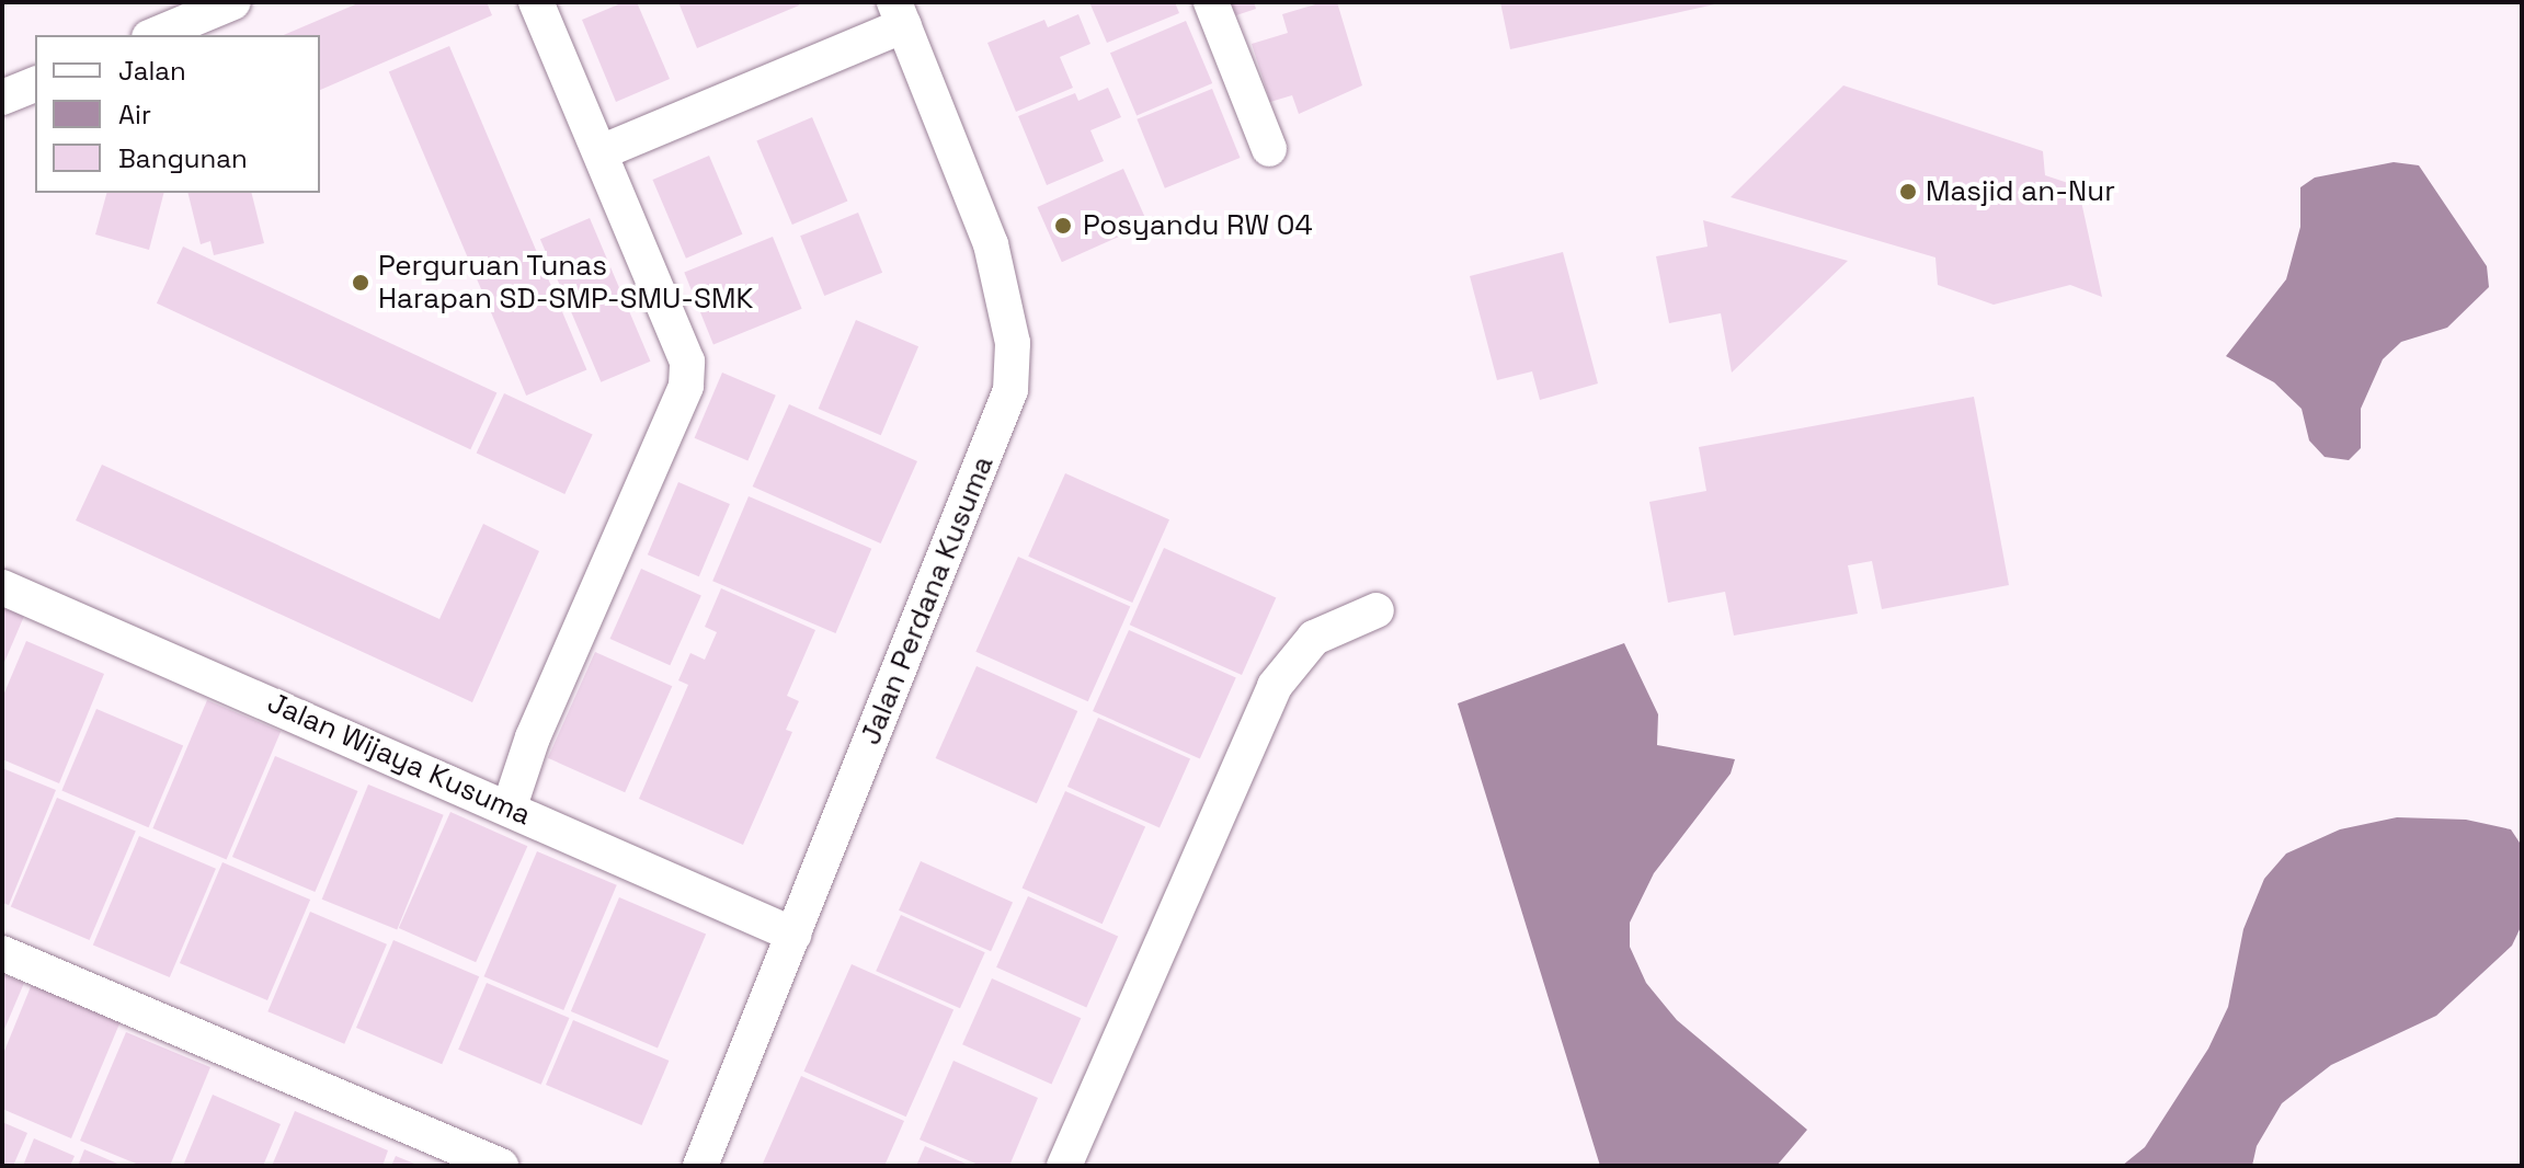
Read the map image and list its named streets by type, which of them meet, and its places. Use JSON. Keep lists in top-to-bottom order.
{
  "streets": {
    "street": ["Jalan Perdana Kusuma", "Jalan Wijaya Kusuma"]
  },
  "crossings": [
    ["Jalan Perdana Kusuma", "Jalan Wijaya Kusuma"]
  ],
  "places": ["Masjid an-Nur", "Posyandu RW 04", "Perguruan Tunas Harapan SD-SMP-SMU-SMK"],
  "legend": ["Jalan", "Air", "Bangunan"]
}
